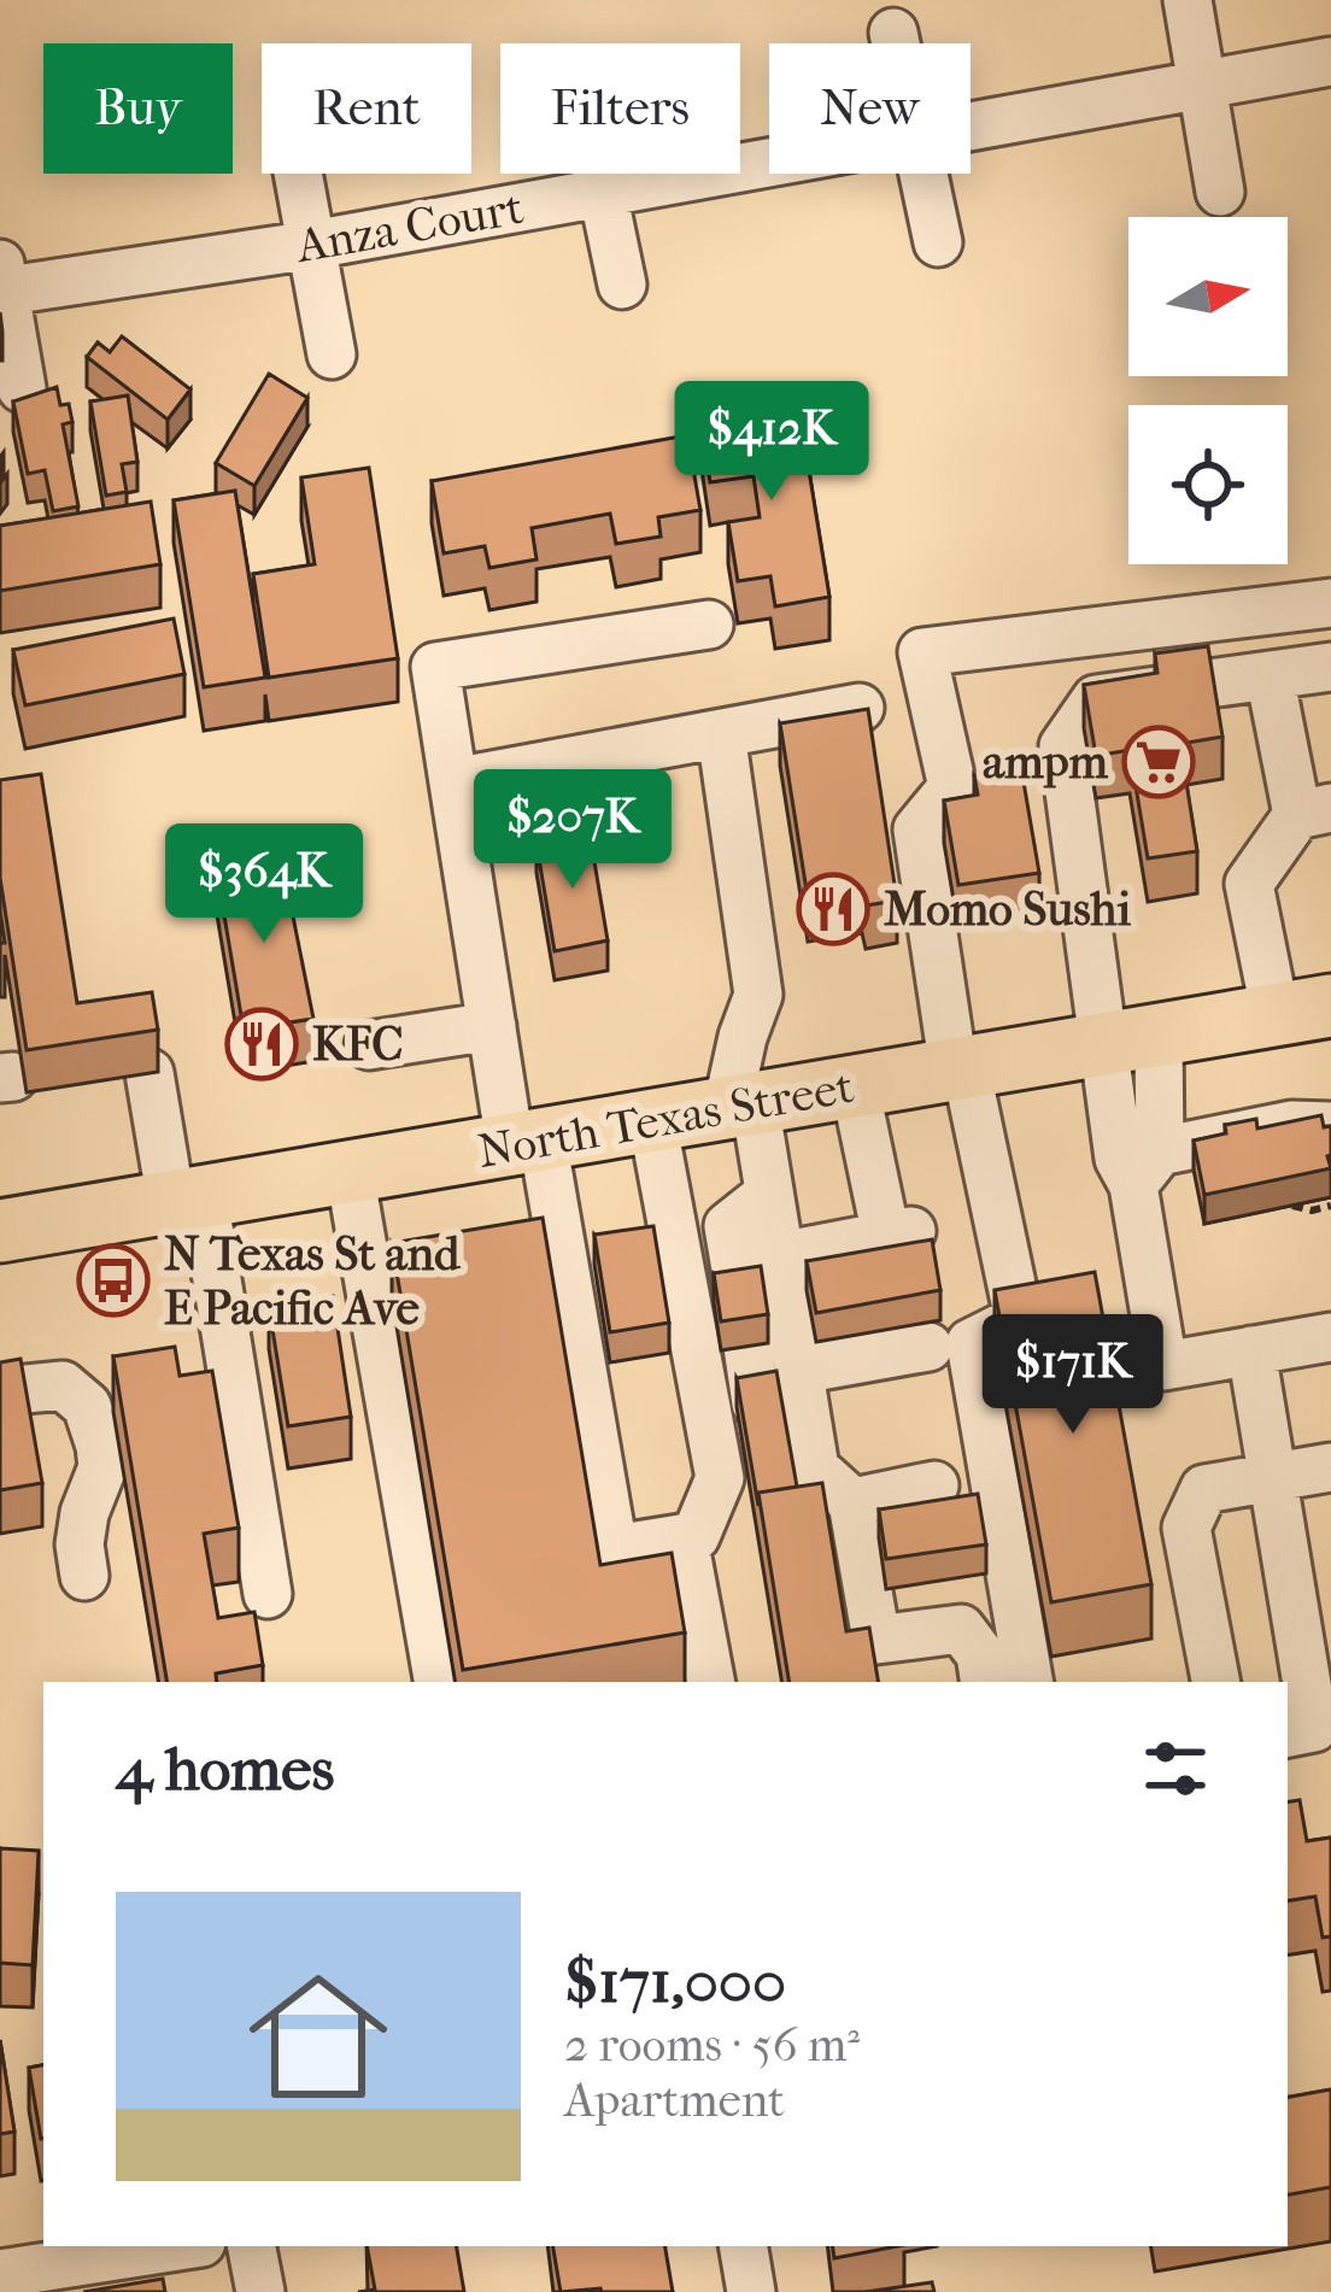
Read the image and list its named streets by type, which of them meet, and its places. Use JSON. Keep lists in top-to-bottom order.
{
  "streets": {
    "main road": ["North Texas Street"],
    "street": ["Anza Court"]
  },
  "places": {
    "supermarket": ["ampm"],
    "restaurant": ["Momo Sushi", "KFC"],
    "bus stop": ["N Texas St and E Pacific Ave"]
  },
  "north": "right",
  "page": {
    "chip": [
      "Buy",
      "Rent",
      "Filters",
      "New"
    ],
    "price": [
      "$412K",
      "$207K",
      "$364K",
      "$171K"
    ],
    "heading": "4 homes",
    "list": [
      {
        "name": "$171,000",
        "note": "2 rooms · 56 m² · Apartment"
      }
    ]
  }
}
